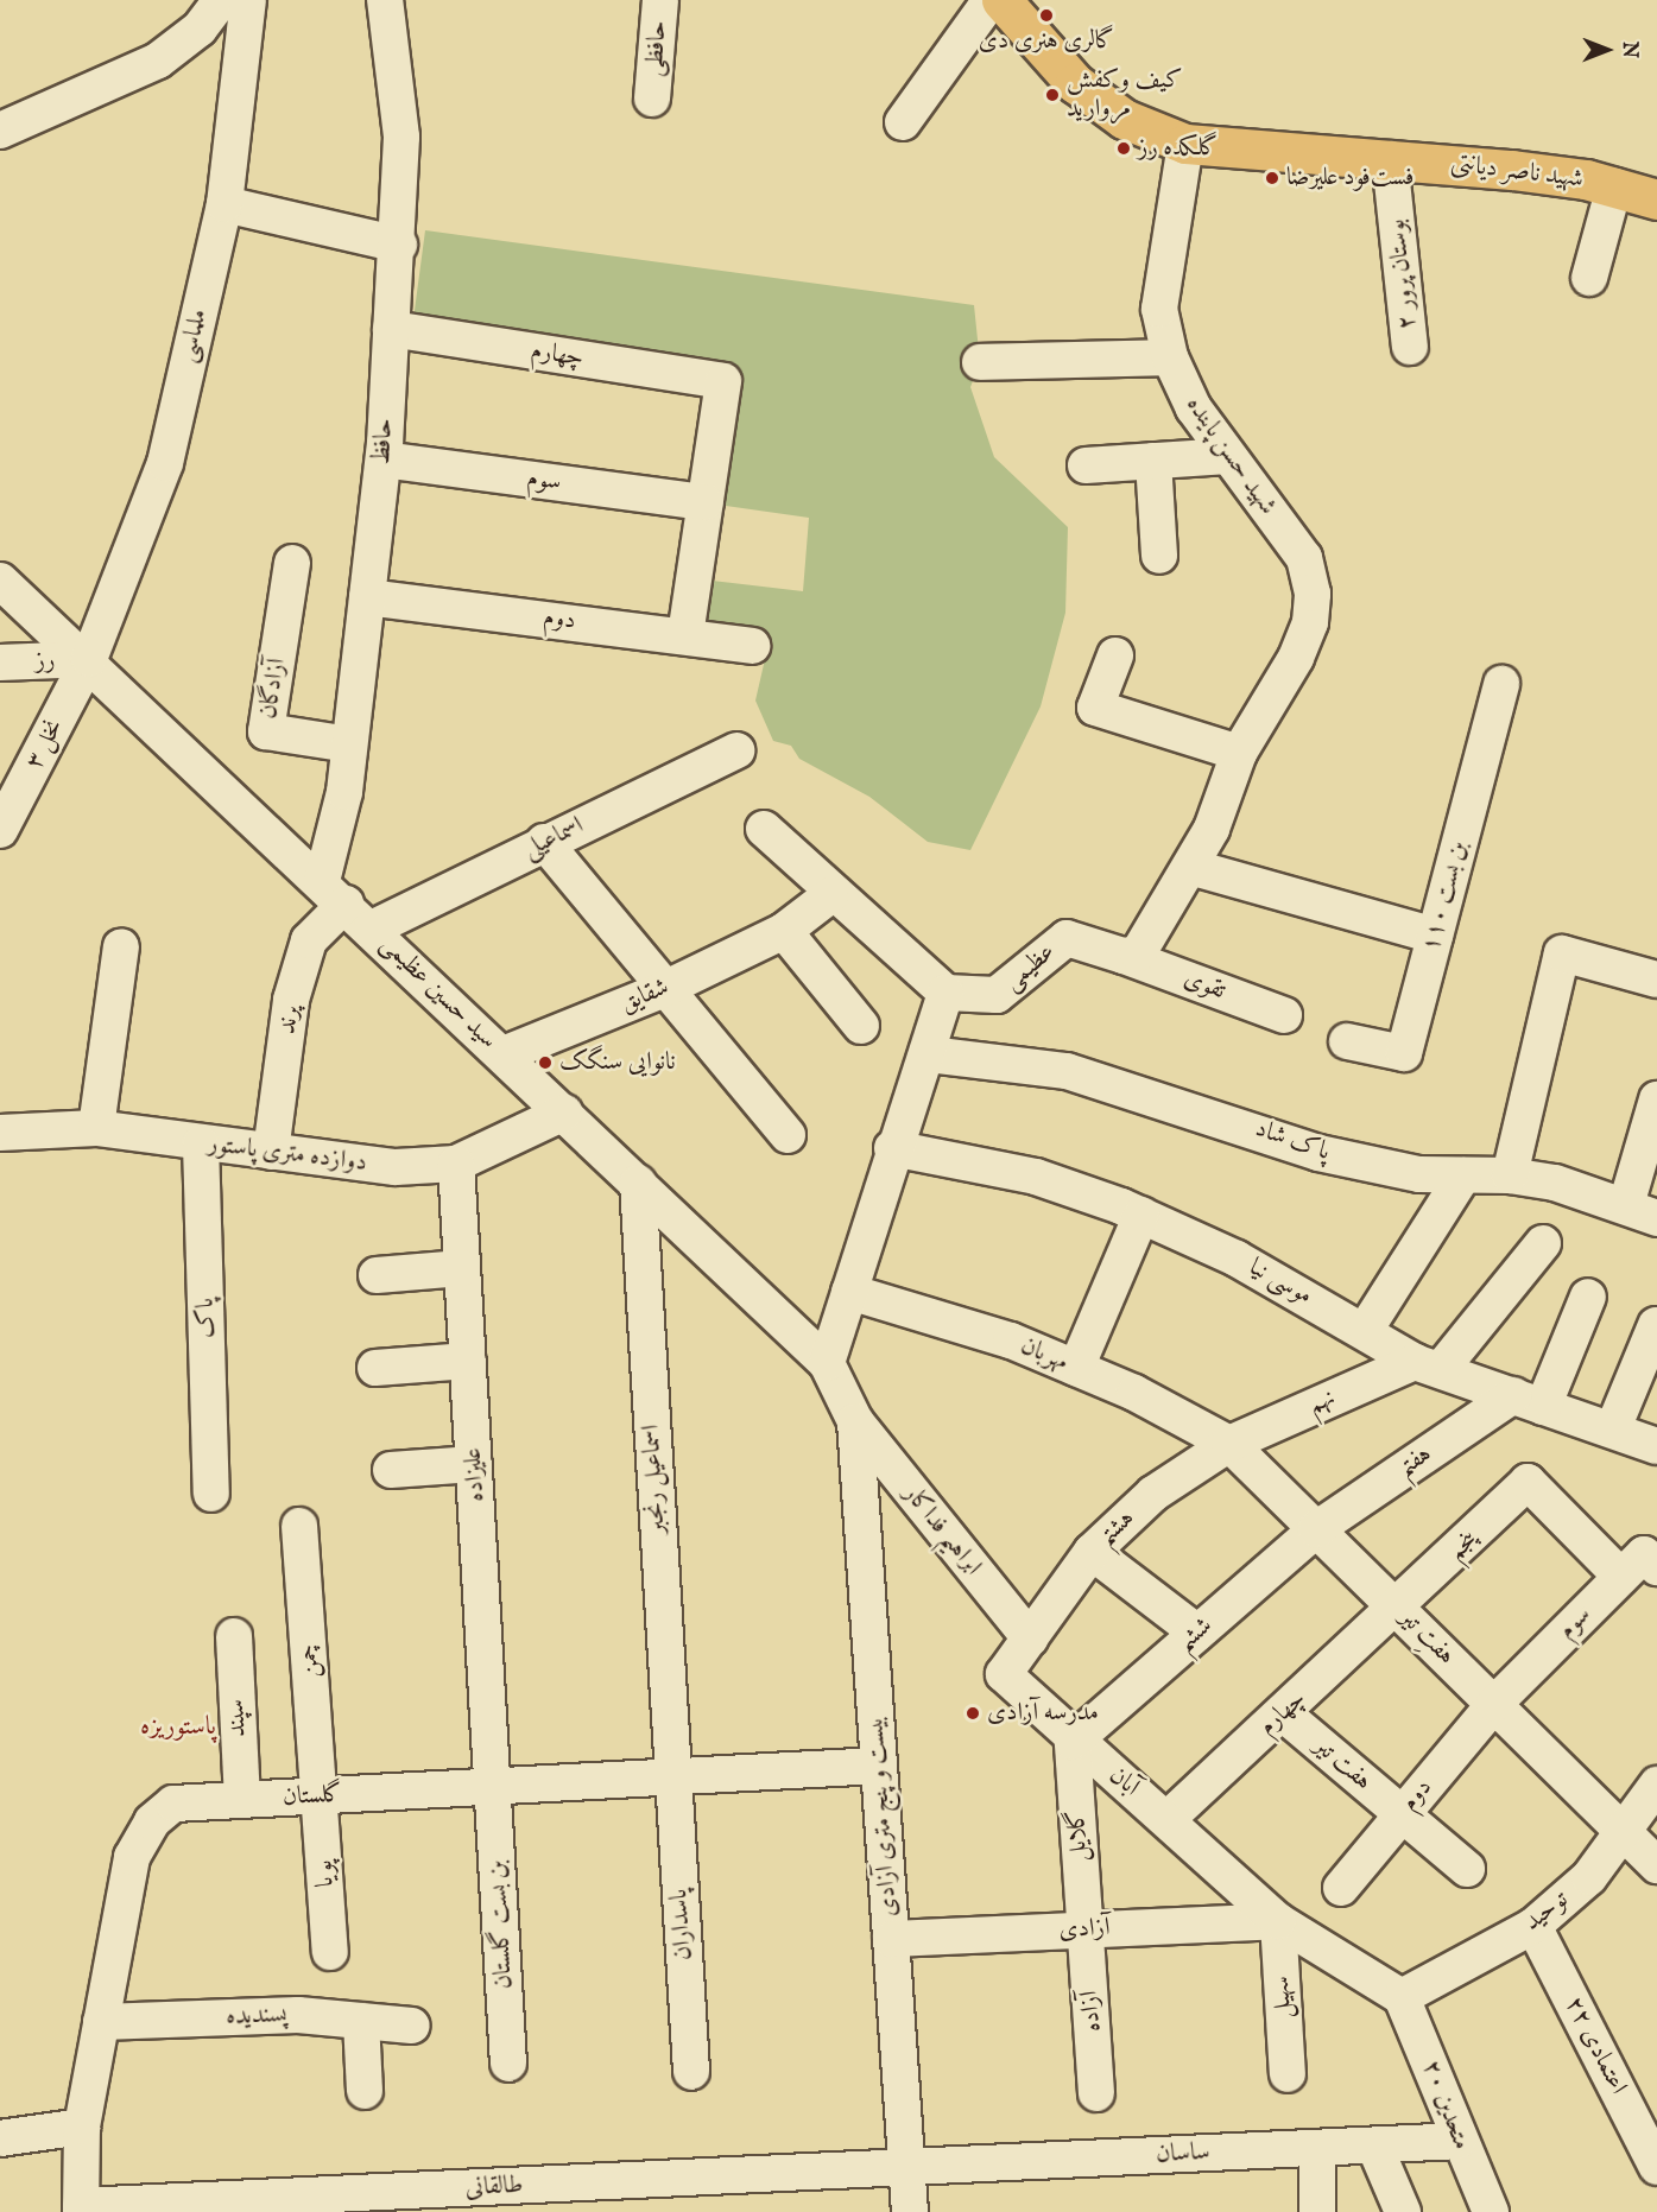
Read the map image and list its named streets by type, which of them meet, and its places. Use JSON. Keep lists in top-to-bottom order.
{
  "streets": {
    "main road": ["شهید ناصر دیانتی"],
    "street": [
      "حافظی",
      "بوستان پرور ۲",
      "ملماسی",
      "چهارم",
      "حافظ",
      "شهید حسن پاینده",
      "سوم",
      "دوم",
      "رز",
      "آزادگان",
      "نخل ۳",
      "اسماعیلی",
      "بن بست ۱۱۰",
      "عظیمی",
      "تقوی",
      "سید حسین عظیمی",
      "شقایق",
      "پرند",
      "پاک شاد",
      "دوازده متری پاستور",
      "موسی نیا",
      "پاک",
      "مهربان",
      "نهم",
      "هفتم",
      "علیزاده",
      "اسماعیل رنجبر",
      "هشتم",
      "ابراهیم فداکار",
      "پنجم",
      "ششم",
      "هفتِ تیر",
      "چمن",
      "سپند",
      "هفت تیر",
      "آبان",
      "گلستان",
      "بیست و پنج متری آزادی",
      "گلایل",
      "پویا",
      "توحید",
      "بن بست گلستان",
      "پاسداران",
      "آزادی",
      "سهیل",
      "آزاده",
      "پسندیده",
      "اعتمادی ۲۲",
      "متحدین ۲۰",
      "ساسان",
      "طالقانی"
    ]
  },
  "crossings": [
    ["شهید ناصر دیانتی", "بوستان پرور ۲"],
    ["شهید ناصر دیانتی", "شهید حسن پاینده"],
    ["ملماسی", "رز"],
    ["ملماسی", "نخل ۳"],
    ["ملماسی", "سید حسین عظیمی"],
    ["چهارم", "حافظ"],
    ["چهارم", "سوم"],
    ["چهارم", "پنجم"],
    ["چهارم", "هفتِ تیر"],
    ["چهارم", "هفت تیر"],
    ["چهارم", "آبان"],
    ["حافظ", "سوم"],
    ["حافظ", "دوم"],
    ["حافظ", "آزادگان"],
    ["حافظ", "سید حسین عظیمی"],
    ["حافظ", "پرند"],
    ["سوم", "دوم"],
    ["سوم", "پنجم"],
    ["سوم", "هفتِ تیر"],
    ["دوم", "هفتِ تیر"],
    ["دوم", "هفت تیر"],
    ["رز", "نخل ۳"],
    ["رز", "سید حسین عظیمی"],
    ["نخل ۳", "سید حسین عظیمی"],
    ["اسماعیلی", "سید حسین عظیمی"],
    ["عظیمی", "تقوی"],
    ["سید حسین عظیمی", "شقایق"],
    ["سید حسین عظیمی", "پرند"],
    ["سید حسین عظیمی", "دوازده متری پاستور"],
    ["سید حسین عظیمی", "اسماعیل رنجبر"],
    ["سید حسین عظیمی", "ابراهیم فداکار"],
    ["سید حسین عظیمی", "بیست و پنج متری آزادی"],
    ["پرند", "دوازده متری پاستور"],
    ["دوازده متری پاستور", "پاک"],
    ["دوازده متری پاستور", "علیزاده"],
    ["موسی نیا", "نهم"],
    ["موسی نیا", "هفتم"],
    ["مهربان", "نهم"],
    ["مهربان", "هشتم"],
    ["مهربان", "هفتِ تیر"],
    ["نهم", "هشتم"],
    ["نهم", "هفتِ تیر"],
    ["هفتم", "ششم"],
    ["هفتم", "هفتِ تیر"],
    ["علیزاده", "گلستان"],
    ["علیزاده", "بن بست گلستان"],
    ["اسماعیل رنجبر", "گلستان"],
    ["اسماعیل رنجبر", "پاسداران"],
    ["هشتم", "ابراهیم فداکار"],
    ["هشتم", "هفتِ تیر"],
    ["هشتم", "آبان"],
    ["ابراهیم فداکار", "آبان"],
    ["ابراهیم فداکار", "بیست و پنج متری آزادی"],
    ["پنجم", "هفتِ تیر"],
    ["ششم", "هفتِ تیر"],
    ["ششم", "آبان"],
    ["ششم", "گلایل"],
    ["هفتِ تیر", "توحید"],
    ["چمن", "گلستان"],
    ["چمن", "پویا"],
    ["سپند", "گلستان"],
    ["آبان", "گلایل"],
    ["آبان", "توحید"],
    ["آبان", "آزادی"],
    ["آبان", "سهیل"],
    ["آبان", "متحدین ۲۰"],
    ["گلستان", "بیست و پنج متری آزادی"],
    ["گلستان", "پویا"],
    ["گلستان", "بن بست گلستان"],
    ["گلستان", "پاسداران"],
    ["گلستان", "پسندیده"],
    ["گلستان", "طالقانی"],
    ["بیست و پنج متری آزادی", "آزادی"],
    ["بیست و پنج متری آزادی", "ساسان"],
    ["بیست و پنج متری آزادی", "طالقانی"],
    ["گلایل", "آزادی"],
    ["گلایل", "آزاده"],
    ["توحید", "اعتمادی ۲۲"],
    ["توحید", "متحدین ۲۰"],
    ["آزادی", "سهیل"],
    ["آزادی", "آزاده"],
    ["متحدین ۲۰", "ساسان"],
    ["ساسان", "طالقانی"]
  ],
  "districts": ["پاستوریزه"],
  "places": [
    "گالری هنری دی",
    "کیف و‌کفش مروارید",
    "گلکده رز",
    "فست‌فود علیرضا",
    "نانوایی سنگک",
    "مدرسه آزادی"
  ],
  "north": "right"
}
